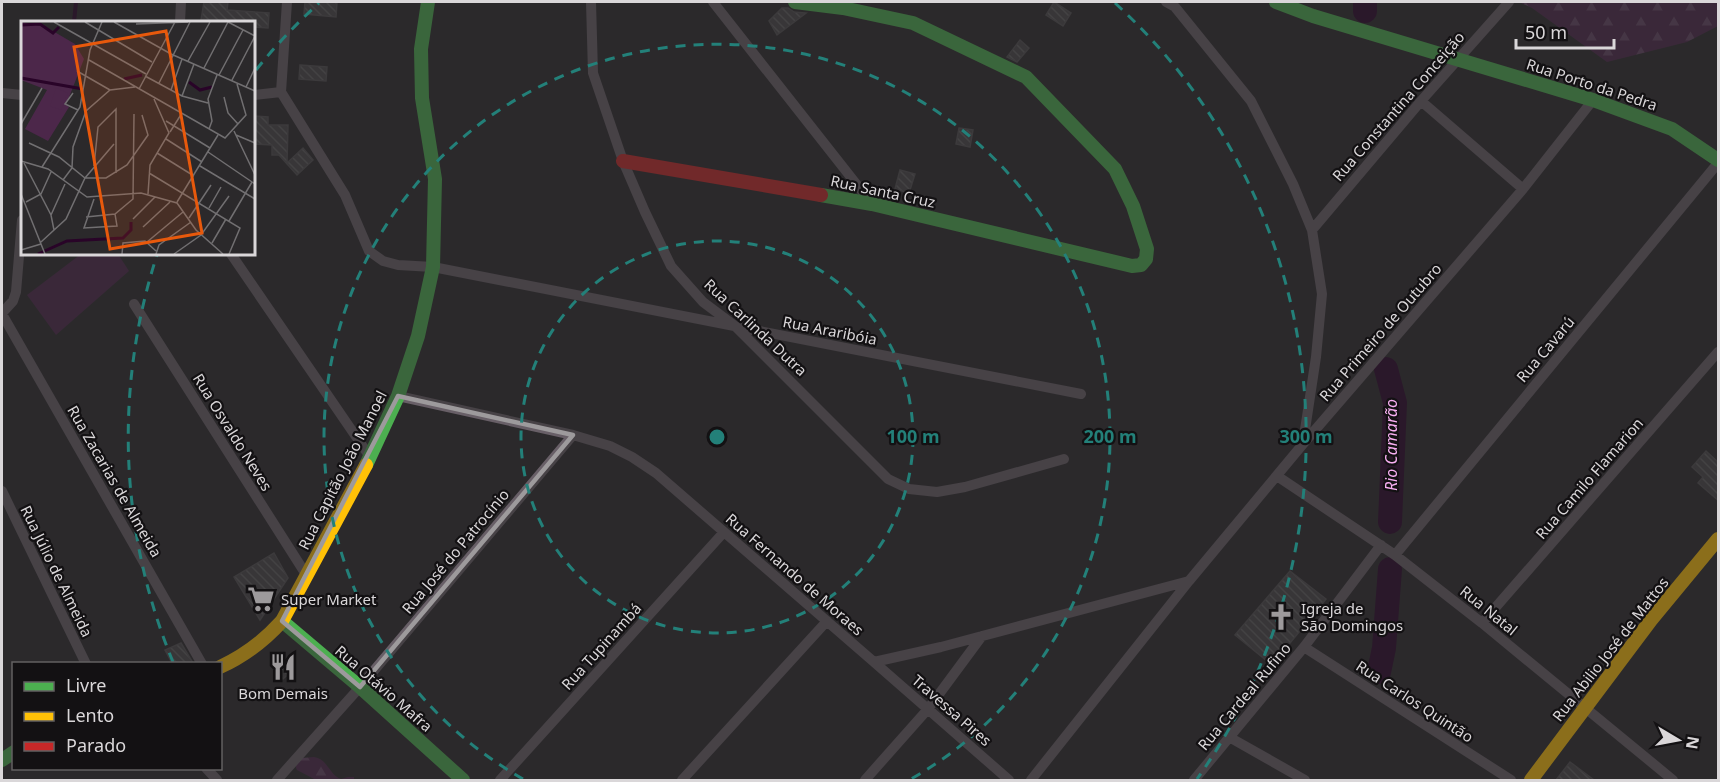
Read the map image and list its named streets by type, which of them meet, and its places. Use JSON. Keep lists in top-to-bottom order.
{
  "streets": {
    "main road": [
      "Rua Porto da Pedra",
      "Rua Santa Cruz",
      "Rua Capitão João Manoel",
      "Rua Abilio José de Mattos",
      "Rua Otávio Mafra"
    ],
    "street": [
      "Rua Constantina Conceição",
      "Rua Carlinda Dutra",
      "Rua Araribóia",
      "Rua Primeiro de Outubro",
      "Rua Cavarú",
      "Rua Osvaldo Neves",
      "Rua Camilo Flamarion",
      "Rua Zacarias de Almeida",
      "Rua José do Patrocínio",
      "Rua Júlio de Almeida",
      "Rua Fernando de Moraes",
      "Rua Natal",
      "Rua Tupinambá",
      "Rua Cardeal Rufino",
      "Rua Carlos Quintão",
      "Travessa Pires"
    ]
  },
  "crossings": [
    ["Rua Porto da Pedra", "Rua Constantina Conceição"],
    ["Rua Porto da Pedra", "Rua Primeiro de Outubro"],
    ["Rua Porto da Pedra", "Rua Cavarú"],
    ["Rua Santa Cruz", "Rua Carlinda Dutra"],
    ["Rua Carlinda Dutra", "Rua Araribóia"],
    ["Rua Araribóia", "Rua Capitão João Manoel"],
    ["Rua Primeiro de Outubro", "Rua Natal"],
    ["Rua Cavarú", "Rua Natal"],
    ["Rua Osvaldo Neves", "Rua Capitão João Manoel"],
    ["Rua Capitão João Manoel", "Rua Fernando de Moraes"],
    ["Rua Capitão João Manoel", "Rua Otávio Mafra"],
    ["Rua Camilo Flamarion", "Rua Natal"],
    ["Rua José do Patrocínio", "Rua Fernando de Moraes"],
    ["Rua José do Patrocínio", "Rua Otávio Mafra"],
    ["Rua Fernando de Moraes", "Rua Tupinambá"],
    ["Rua Fernando de Moraes", "Travessa Pires"],
    ["Rua Natal", "Rua Abilio José de Mattos"],
    ["Rua Natal", "Rua Cardeal Rufino"],
    ["Rua Cardeal Rufino", "Rua Carlos Quintão"]
  ],
  "water": ["Rio Camarão"],
  "places": {
    "supermarket": ["Super Market"],
    "church": ["Igreja de São Domingos"],
    "restaurant": ["Bom Demais"]
  },
  "legend": ["Livre", "Lento", "Parado"],
  "scale_bar": "50 m",
  "north": "right",
  "rings": ["100 m", "200 m", "300 m"]
}
